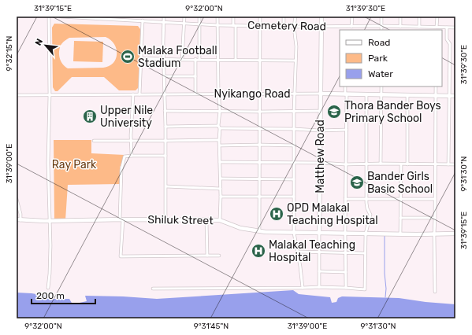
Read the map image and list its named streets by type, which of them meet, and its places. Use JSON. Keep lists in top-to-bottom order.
{
  "streets": {
    "street": [
      "Cemetery Road",
      "Nyikango Road",
      "Matthew Road",
      "Shiluk Street"
    ]
  },
  "crossings": [
    ["Cemetery Road", "Matthew Road"],
    ["Nyikango Road", "Matthew Road"],
    ["Matthew Road", "Shiluk Street"]
  ],
  "parks": ["Ray Park"],
  "places": {
    "sports": ["Malaka Football Stadium"],
    "school or university": ["Thora Bander Boys Primary School", "Bander Girls Basic School"],
    "building": ["Upper Nile University"],
    "hospital": ["OPD Malakal Teaching Hospital", "Malakal Teaching Hospital"]
  },
  "legend": ["Road", "Park", "Water"],
  "scale_bar": "200 m",
  "north": "top left",
  "coordinates": [
    "31°39'15\"E",
    "9°32'00\"N",
    "31°39'30\"E",
    "9°32'15\"N",
    "31°39'00\"E",
    "9°31'30\"N",
    "9°31'45\"N"
  ]
}
